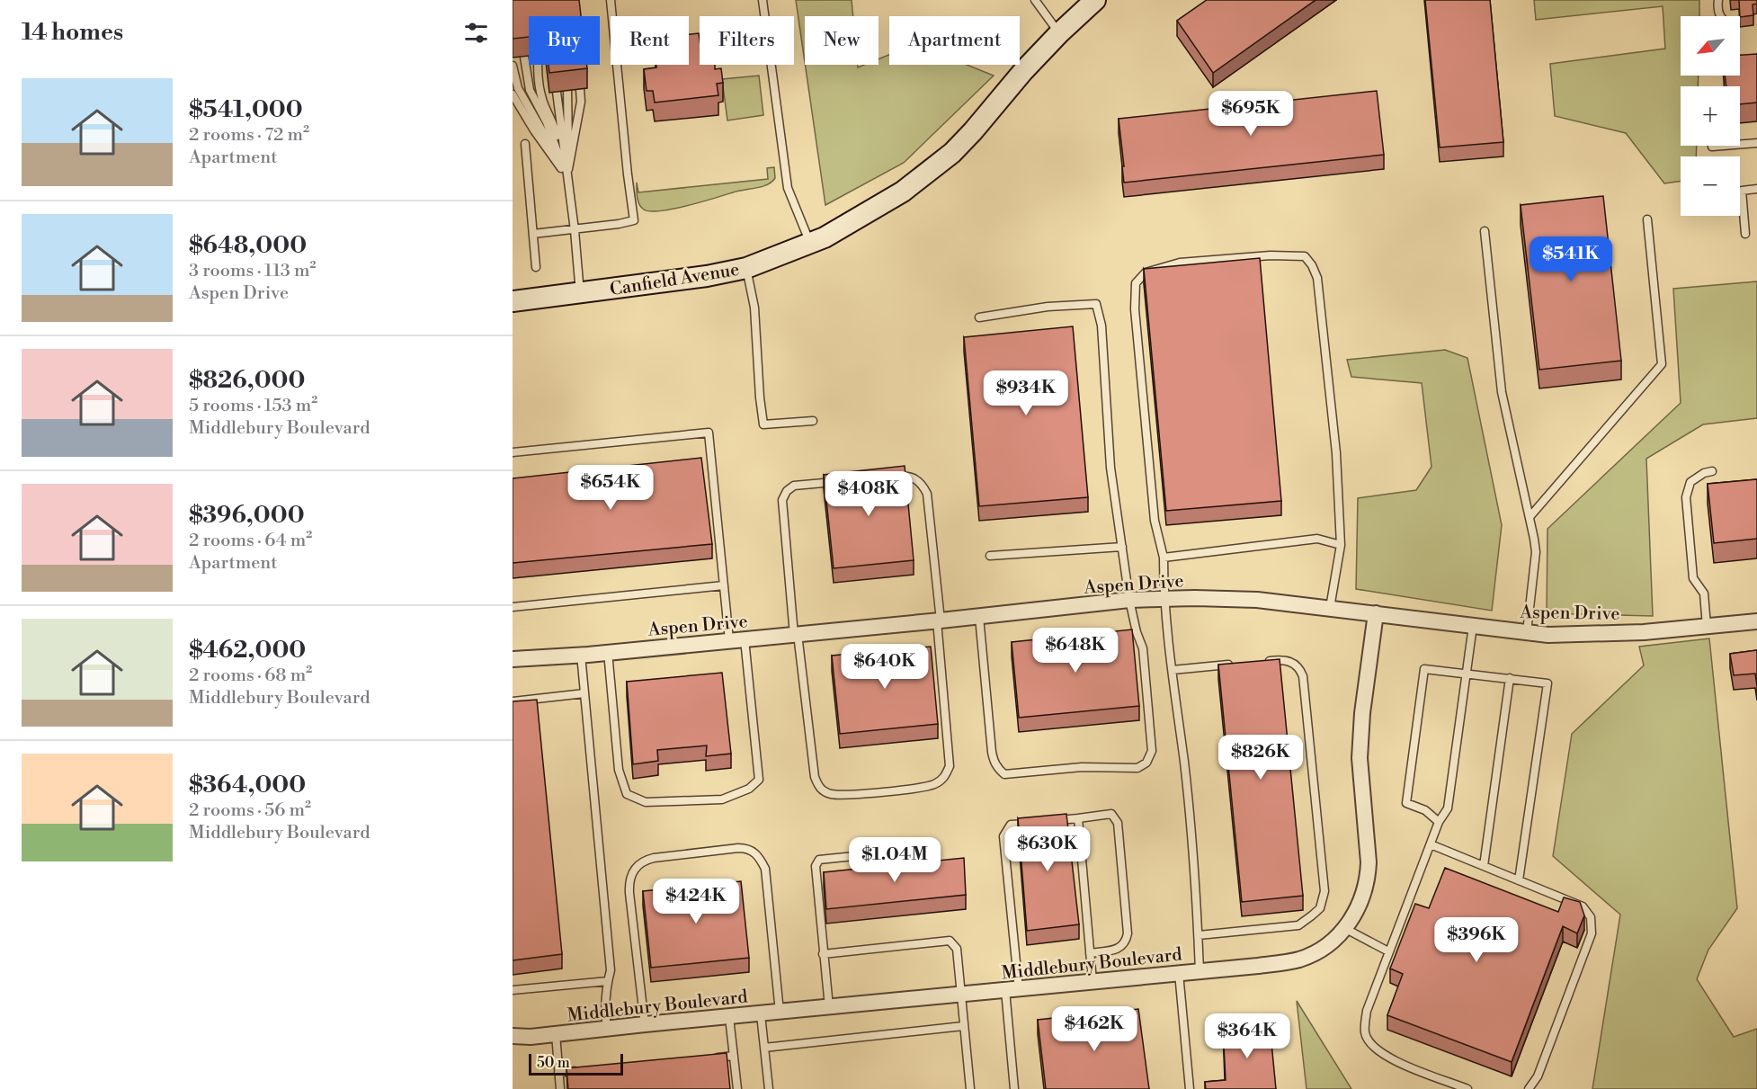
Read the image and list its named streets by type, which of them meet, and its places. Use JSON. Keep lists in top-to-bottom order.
{
  "streets": {
    "street": ["Canfield Avenue", "Aspen Drive", "Middlebury Boulevard"]
  },
  "crossings": [
    ["Aspen Drive", "Middlebury Boulevard"]
  ],
  "scale_bar": "50 m",
  "north": "bottom left",
  "page": {
    "heading": "14 homes",
    "map_buttons": ["+", "−"],
    "chip": [
      "Buy",
      "Rent",
      "Filters",
      "New",
      "Apartment"
    ],
    "list": [
      {
        "name": "$541,000",
        "note": "2 rooms · 72 m² · Apartment"
      },
      {
        "name": "$648,000",
        "note": "3 rooms · 113 m² · Aspen Drive"
      },
      {
        "name": "$826,000",
        "note": "5 rooms · 153 m² · Middlebury Boulevard"
      },
      {
        "name": "$396,000",
        "note": "2 rooms · 64 m² · Apartment"
      },
      {
        "name": "$462,000",
        "note": "2 rooms · 68 m² · Middlebury Boulevard"
      },
      {
        "name": "$364,000",
        "note": "2 rooms · 56 m² · Middlebury Boulevard"
      }
    ],
    "price": [
      "$695K",
      "$541K",
      "$934K",
      "$654K",
      "$408K",
      "$648K",
      "$640K",
      "$826K",
      "$630K",
      "$1.04M",
      "$424K",
      "$396K",
      "$462K",
      "$364K"
    ],
    "scale": "50 m"
  }
}
